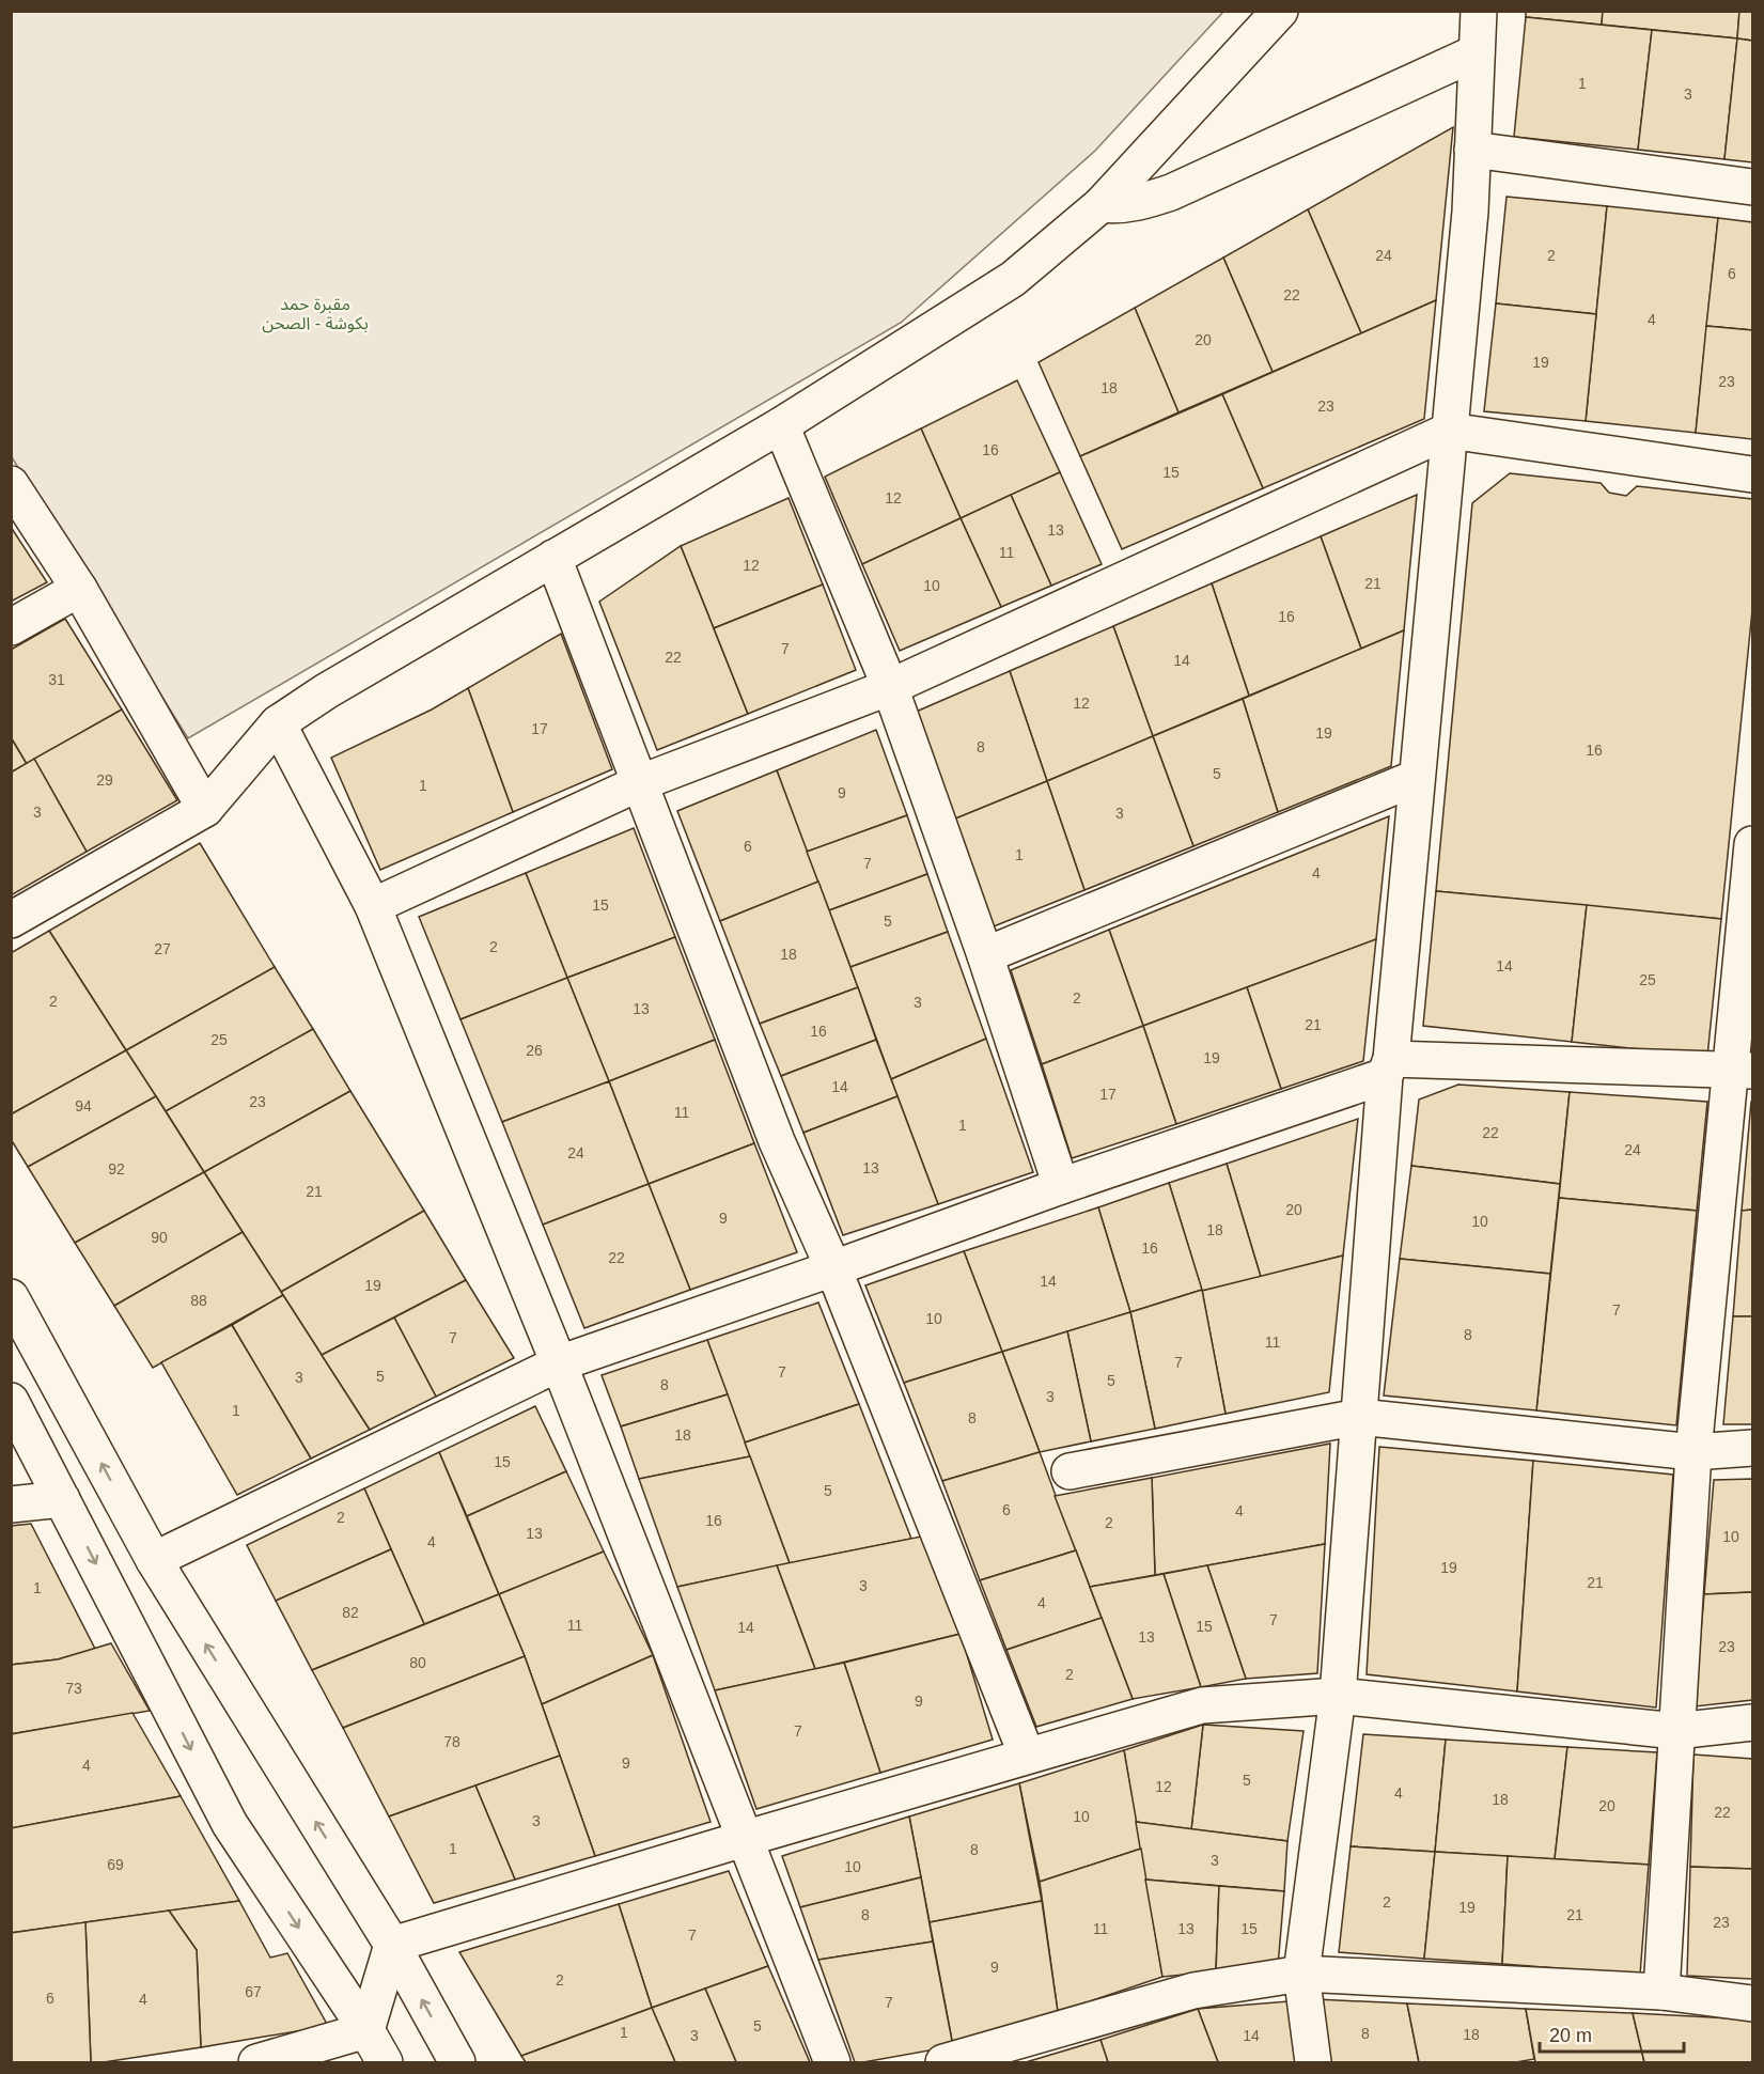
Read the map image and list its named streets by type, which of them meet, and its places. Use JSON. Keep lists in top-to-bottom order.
{
  "parks": ["مقبرة حمد بكوشة - الصحن"],
  "house_numbers": [
    "1",
    "3",
    "24",
    "2",
    "6",
    "22",
    "4",
    "20",
    "19",
    "23",
    "18",
    "23",
    "16",
    "15",
    "12",
    "13",
    "11",
    "12",
    "21",
    "10",
    "16",
    "7",
    "22",
    "14",
    "31",
    "12",
    "17",
    "19",
    "8",
    "16",
    "5",
    "29",
    "1",
    "9",
    "3",
    "3",
    "6",
    "1",
    "7",
    "4",
    "15",
    "5",
    "2",
    "27",
    "18",
    "14",
    "25",
    "2",
    "2",
    "3",
    "13",
    "21",
    "16",
    "25",
    "26",
    "19",
    "14",
    "17",
    "23",
    "94",
    "11",
    "1",
    "22",
    "24",
    "24",
    "13",
    "92",
    "21",
    "20",
    "9",
    "10",
    "18",
    "90",
    "16",
    "22",
    "14",
    "19",
    "88",
    "7",
    "10",
    "8",
    "7",
    "11",
    "7",
    "7",
    "5",
    "3",
    "5",
    "8",
    "3",
    "1",
    "8",
    "18",
    "15",
    "5",
    "6",
    "4",
    "2",
    "16",
    "2",
    "13",
    "10",
    "4",
    "19",
    "21",
    "3",
    "1",
    "4",
    "82",
    "7",
    "11",
    "15",
    "14",
    "13",
    "23",
    "80",
    "2",
    "73",
    "9",
    "7",
    "78",
    "9",
    "4",
    "5",
    "12",
    "4",
    "18",
    "20",
    "22",
    "10",
    "3",
    "1",
    "8",
    "3",
    "69",
    "10",
    "2",
    "19",
    "8",
    "21",
    "23",
    "11",
    "13",
    "15",
    "7",
    "9",
    "2",
    "67",
    "6",
    "4",
    "7",
    "5",
    "1",
    "8",
    "18",
    "3",
    "14"
  ],
  "scale_bar": "20 m"
}
